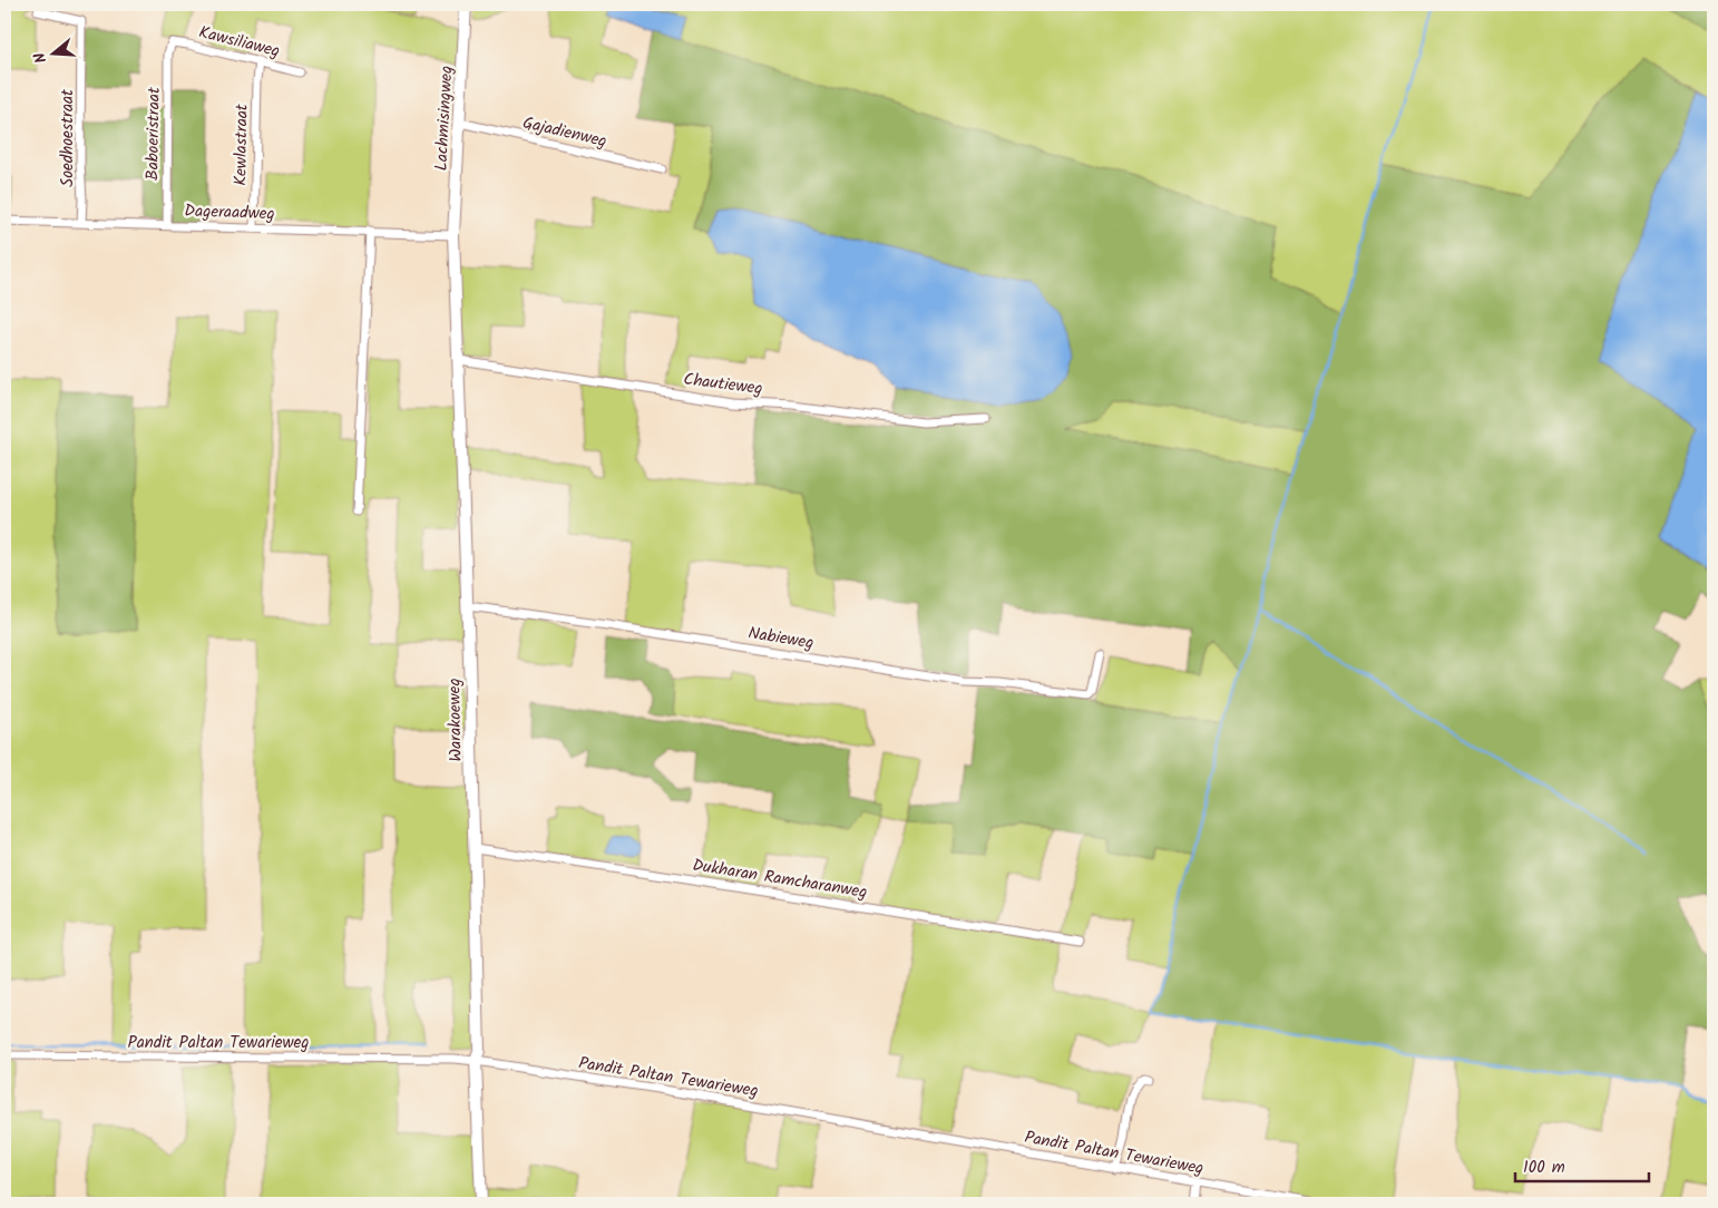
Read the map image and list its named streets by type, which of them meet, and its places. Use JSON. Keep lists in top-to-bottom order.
{
  "streets": {
    "street": [
      "Kawsiliaweg",
      "Lachmisingweg",
      "Gajadienweg",
      "Baboeristraat",
      "Soedhoestraat",
      "Kewlastraat",
      "Dageraadweg",
      "Chautieweg",
      "Nabieweg",
      "Warakoeweg",
      "Dukharan Ramcharanweg",
      "Pandit Paltan Tewarieweg"
    ]
  },
  "crossings": [
    ["Kawsiliaweg", "Baboeristraat"],
    ["Kawsiliaweg", "Kewlastraat"],
    ["Lachmisingweg", "Gajadienweg"],
    ["Lachmisingweg", "Dageraadweg"],
    ["Lachmisingweg", "Warakoeweg"],
    ["Baboeristraat", "Dageraadweg"],
    ["Soedhoestraat", "Dageraadweg"],
    ["Kewlastraat", "Dageraadweg"],
    ["Dageraadweg", "Warakoeweg"],
    ["Chautieweg", "Warakoeweg"],
    ["Nabieweg", "Warakoeweg"],
    ["Warakoeweg", "Dukharan Ramcharanweg"],
    ["Warakoeweg", "Pandit Paltan Tewarieweg"]
  ],
  "scale_bar": "100 m",
  "north": "left"
}
